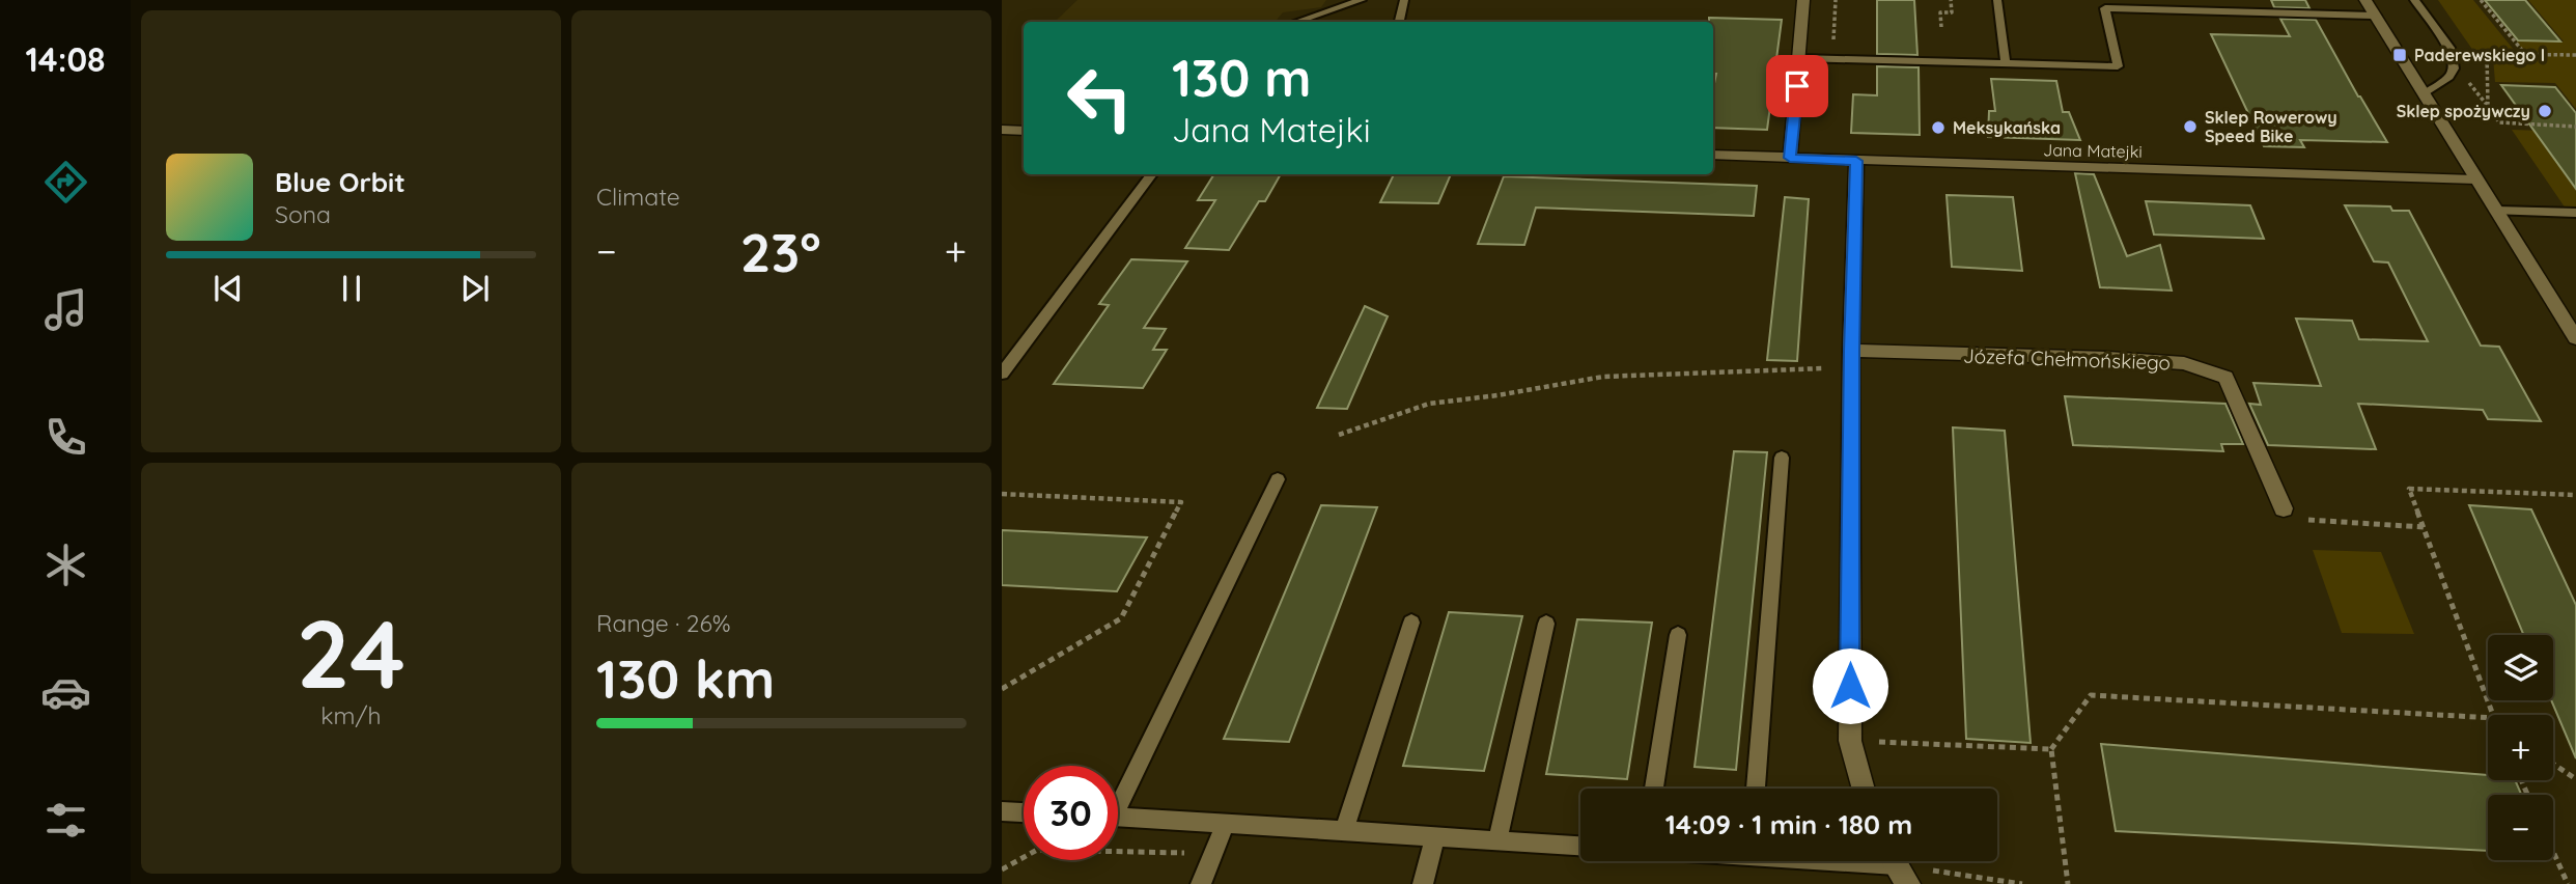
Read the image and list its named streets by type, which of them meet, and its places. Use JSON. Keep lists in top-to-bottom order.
{
  "streets": {
    "street": ["Jana Matejki", "Józefa Chełmońskiego"]
  },
  "places": {
    "transit": ["Paderewskiego I"],
    "other": ["Sklep spożywczy", "Sklep Rowerowy Speed Bike", "Meksykańska"]
  },
  "page": {
    "tabs": "14:08",
    "tile": [
      "Climate",
      ["24", "km/h"],
      ["Range · 26%", "130 km"]
    ],
    "turn": ["130 m", "Jana Matejki"],
    "song": ["Blue Orbit", "Sona"],
    "heat": ["−", "23°", "+"],
    "map_buttons": ["+", "−"],
    "limit": "30",
    "trip": "14:09 · 1 min · 180 m"
  }
}
